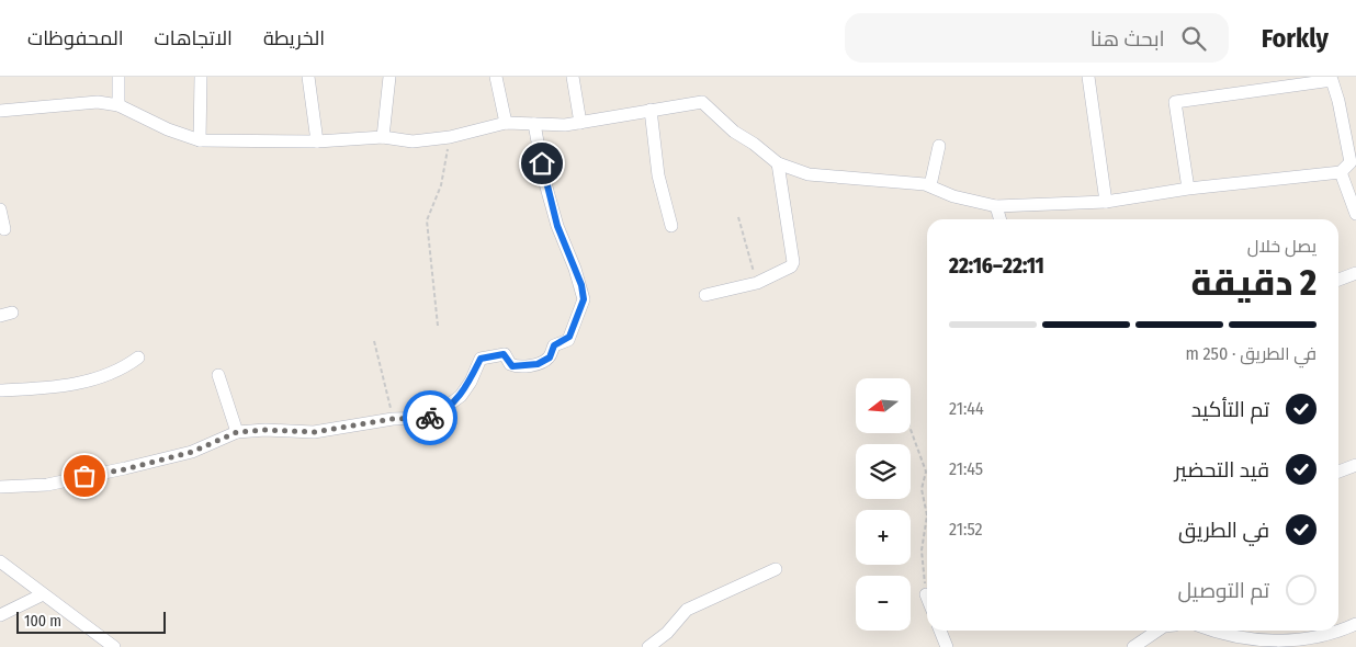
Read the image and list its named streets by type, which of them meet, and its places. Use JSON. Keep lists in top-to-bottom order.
{
  "scale_bar": "100 m",
  "north": "left",
  "page": {
    "header": "Forkly",
    "search": "ابحث هنا",
    "nav": ["الخريطة", "الاتجاهات", "المحفوظات"],
    "heading": ["2 دقيقة", "يصل خلال", "22:11–22:16"],
    "bar": "في الطريق · 250 m",
    "map_buttons": ["+", "−"],
    "list": [
      ["تم التأكيد", "21:44"],
      ["قيد التحضير", "21:45"],
      ["في الطريق", "21:52"],
      "تم التوصيل"
    ],
    "scale": "100 m"
  }
}
